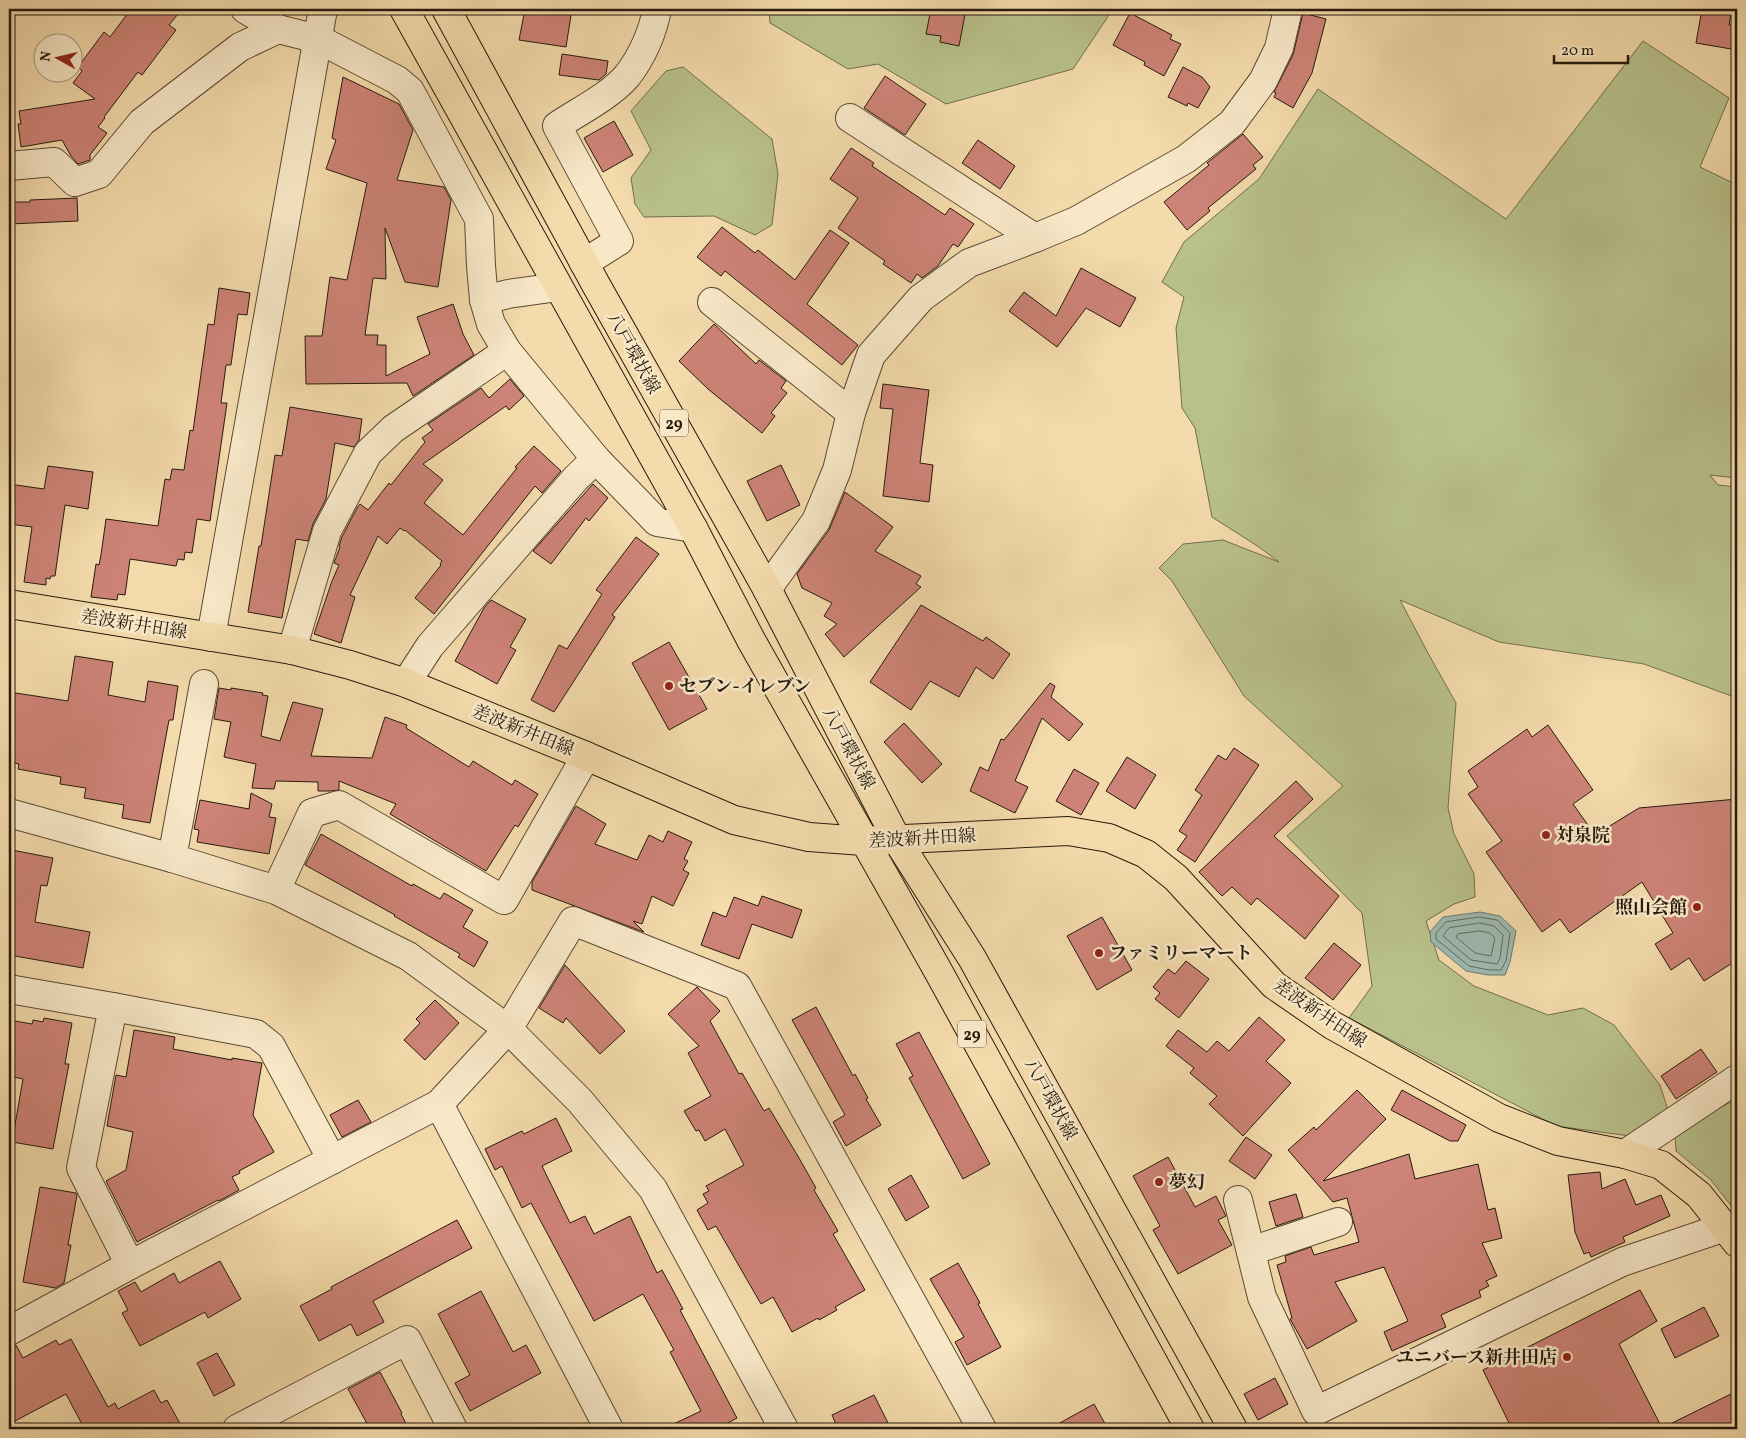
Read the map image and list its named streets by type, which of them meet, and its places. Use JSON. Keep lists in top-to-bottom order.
{
  "streets": {
    "main road": ["八戸環状線", "29", "差波新井田線"]
  },
  "crossings": [
    ["八戸環状線", "差波新井田線"]
  ],
  "places": [
    "セブン-イレブン",
    "対泉院",
    "照山会館",
    "ファミリーマート",
    "夢幻",
    "ユニバース新井田店"
  ],
  "scale_bar": "20 m",
  "north": "left"
}
